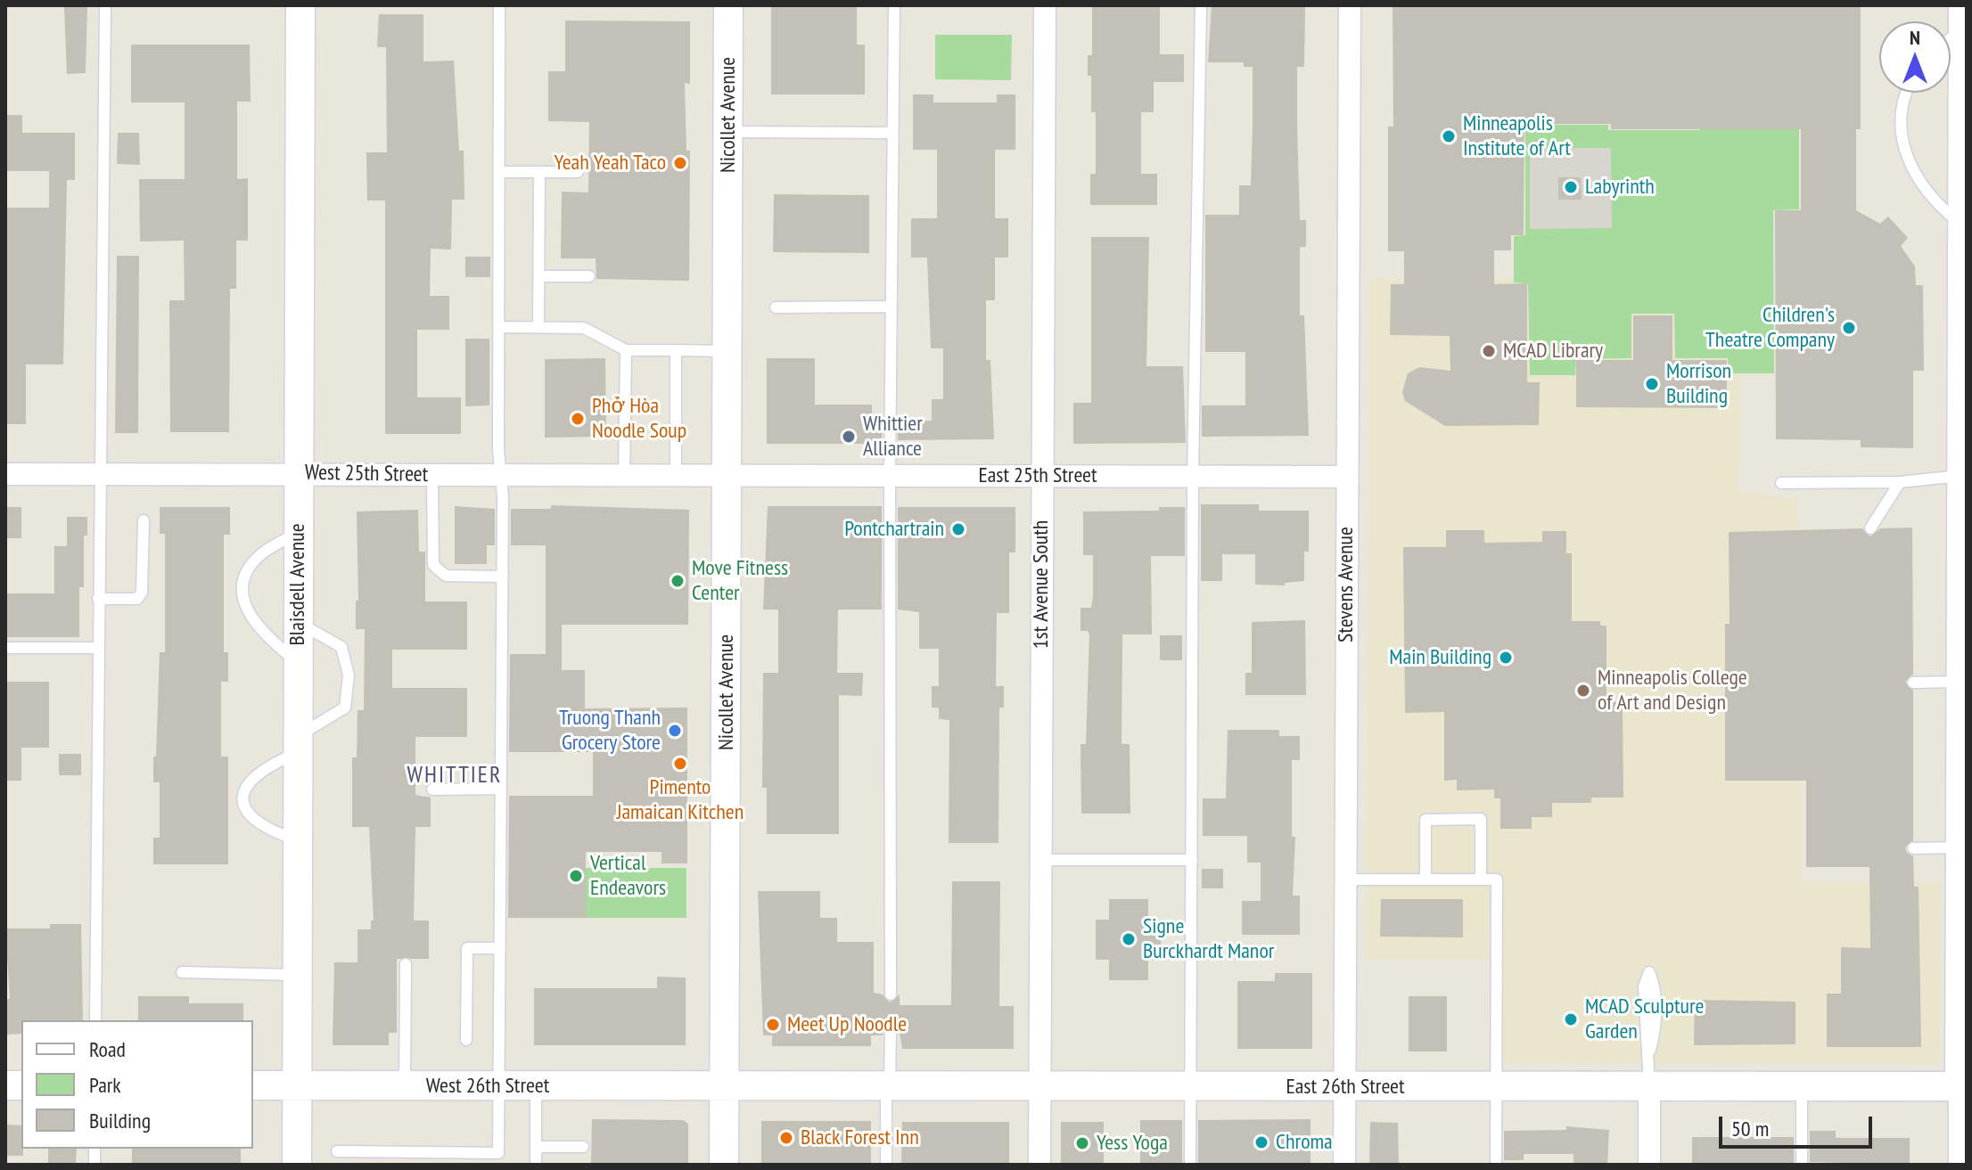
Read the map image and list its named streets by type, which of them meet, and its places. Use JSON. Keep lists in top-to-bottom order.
{
  "streets": {
    "street": [
      "Nicollet Avenue",
      "West 25th Street",
      "East 25th Street",
      "Blaisdell Avenue",
      "1st Avenue South",
      "Stevens Avenue",
      "West 26th Street",
      "East 26th Street"
    ]
  },
  "crossings": [
    ["Nicollet Avenue", "West 25th Street"],
    ["Nicollet Avenue", "East 25th Street"],
    ["Nicollet Avenue", "West 26th Street"],
    ["Nicollet Avenue", "East 26th Street"],
    ["West 25th Street", "East 25th Street"],
    ["West 25th Street", "Blaisdell Avenue"],
    ["East 25th Street", "1st Avenue South"],
    ["East 25th Street", "Stevens Avenue"],
    ["Blaisdell Avenue", "West 26th Street"],
    ["1st Avenue South", "East 26th Street"],
    ["Stevens Avenue", "East 26th Street"],
    ["West 26th Street", "East 26th Street"]
  ],
  "districts": ["WHITTIER"],
  "places": [
    "Minneapolis Institute of Art",
    "Yeah Yeah Taco",
    "Labyrinth",
    "Children's Theatre Company",
    "MCAD Library",
    "Morrison Building",
    "Phở Hòa Noodle Soup",
    "Whittier Alliance",
    "Pontchartrain",
    "Move Fitness Center",
    "Main Building",
    "Minneapolis College of Art and Design",
    "Truong Thanh Grocery Store",
    "Pimento Jamaican Kitchen",
    "Vertical Endeavors",
    "Signe Burckhardt Manor",
    "MCAD Sculpture Garden",
    "Meet Up Noodle",
    "Black Forest Inn",
    "Chroma",
    "Yess Yoga"
  ],
  "legend": ["Road", "Park", "Building"],
  "scale_bar": "50 m",
  "north": "top"
}
